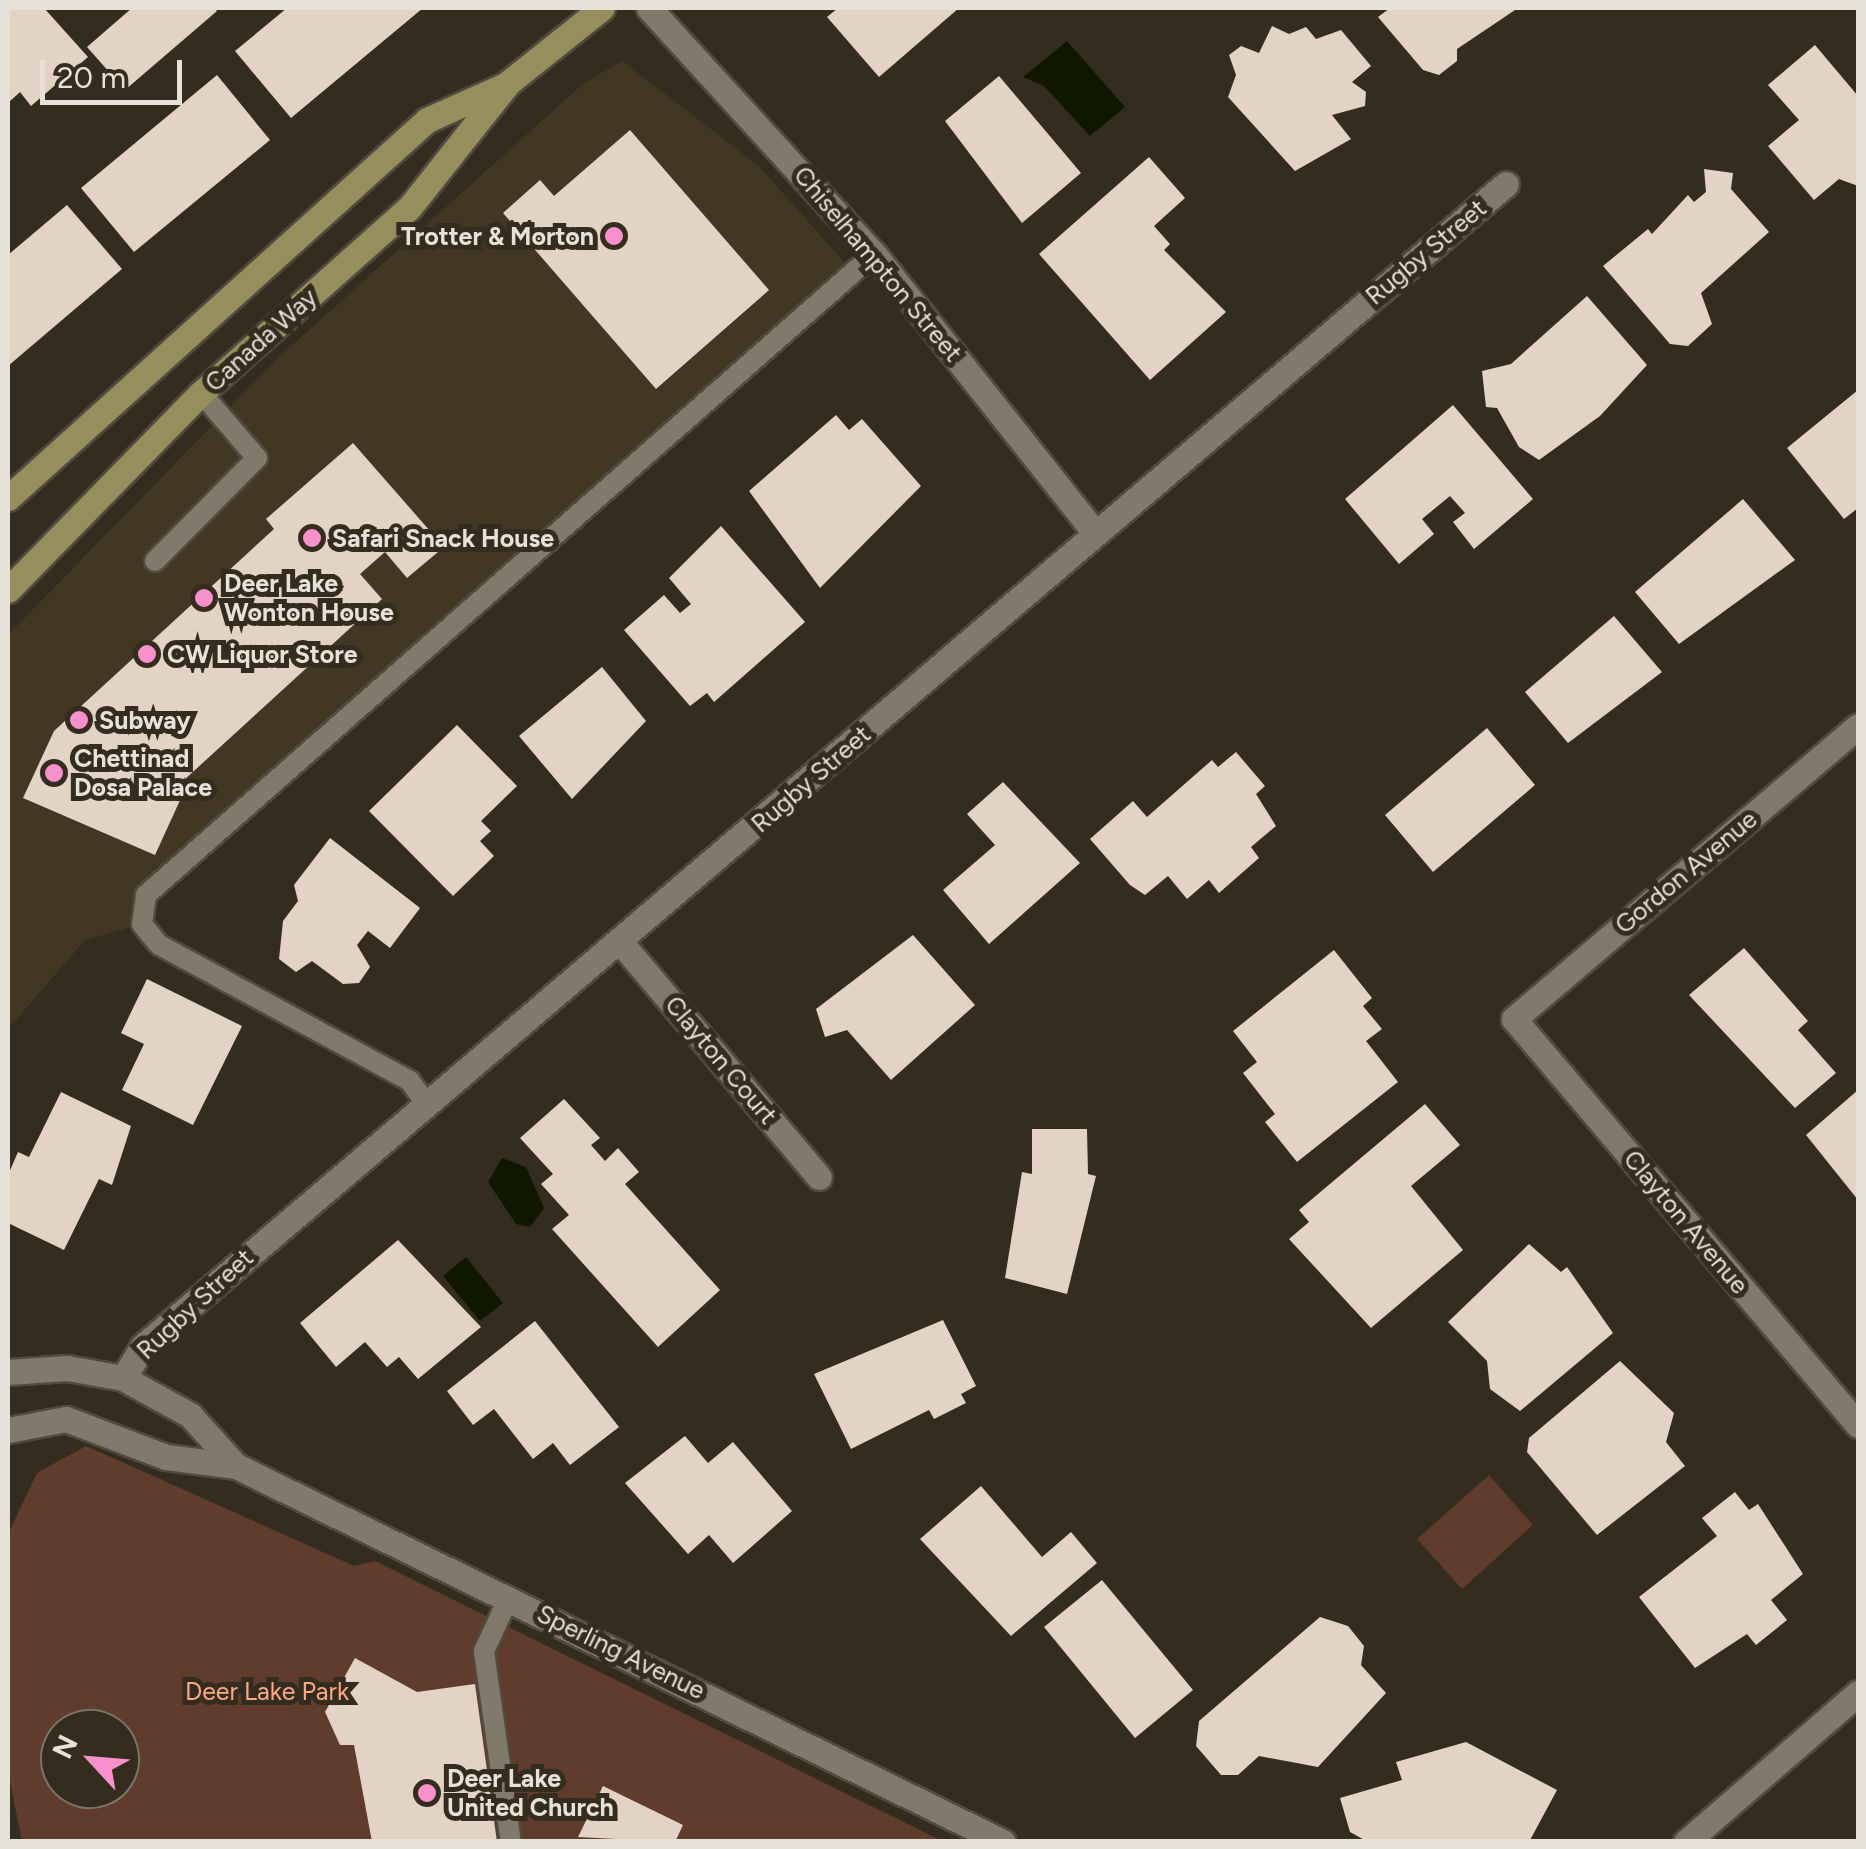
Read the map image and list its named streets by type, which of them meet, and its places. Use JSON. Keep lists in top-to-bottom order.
{
  "streets": {
    "main road": ["Canada Way"],
    "street": [
      "Rugby Street",
      "Chiselhampton Street",
      "Gordon Avenue",
      "Clayton Court",
      "Clayton Avenue",
      "Sperling Avenue"
    ]
  },
  "crossings": [
    ["Rugby Street", "Chiselhampton Street"],
    ["Rugby Street", "Clayton Court"],
    ["Rugby Street", "Sperling Avenue"],
    ["Gordon Avenue", "Clayton Avenue"]
  ],
  "parks": ["Deer Lake Park"],
  "places": [
    "Trotter & Morton",
    "Safari Snack House",
    "Deer Lake Wonton House",
    "CW Liquor Store",
    "Subway",
    "Chettinad Dosa Palace",
    "Deer Lake United Church"
  ],
  "scale_bar": "20 m",
  "north": "top left"
}
